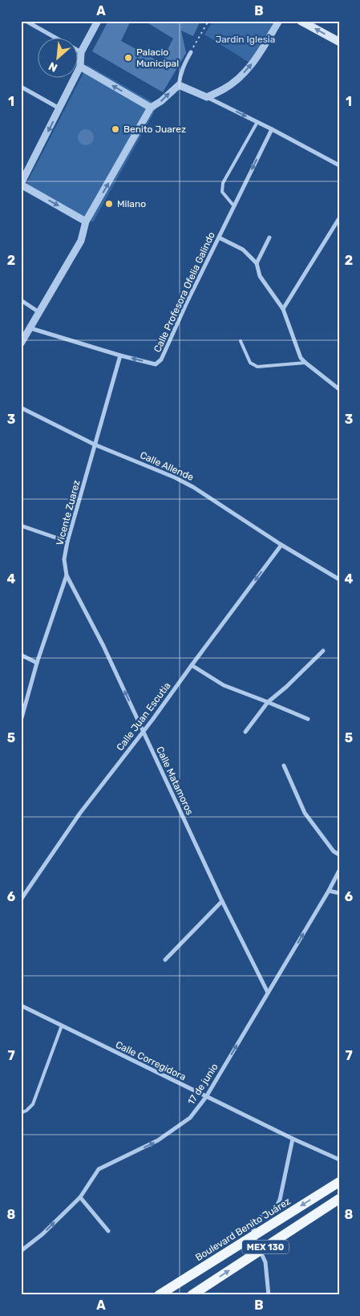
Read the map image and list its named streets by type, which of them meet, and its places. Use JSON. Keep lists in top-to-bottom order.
{
  "streets": {
    "main road": ["Boulevard Benito Juárez", "MEX 130"],
    "street": [
      "Calle Profesora Ofelia Galindo",
      "Calle Allende",
      "Vicente Zuarez",
      "Calle Juan Escutia",
      "Calle Matamoros",
      "Calle Corregidora",
      "17 de junio"
    ]
  },
  "crossings": [
    ["Calle Profesora Ofelia Galindo", "Vicente Zuarez"],
    ["Calle Allende", "Vicente Zuarez"],
    ["Calle Allende", "Calle Juan Escutia"],
    ["Vicente Zuarez", "Calle Matamoros"],
    ["Calle Juan Escutia", "Calle Matamoros"],
    ["Calle Matamoros", "17 de junio"],
    ["Calle Corregidora", "17 de junio"]
  ],
  "one_way": ["Calle Profesora Ofelia Galindo", "Calle Matamoros", "17 de junio"],
  "parks": ["Jardin Iglesia"],
  "places": ["Palacio Municipal", "Benito Juarez", "Milano"],
  "north": "bottom left",
  "grid": {
    "columns": ["A", "B"],
    "rows": [
      "1",
      "2",
      "3",
      "4",
      "5",
      "6",
      "7",
      "8"
    ]
  }
}
